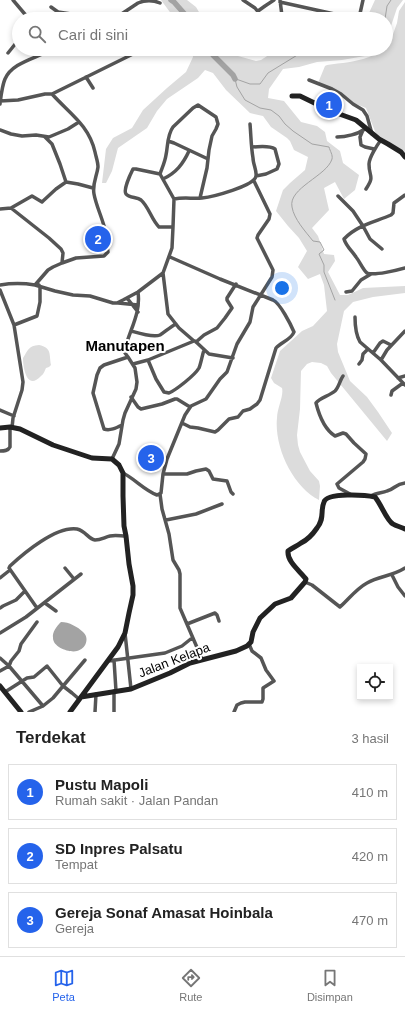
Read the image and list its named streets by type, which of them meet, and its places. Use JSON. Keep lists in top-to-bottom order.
{
  "streets": {
    "street": ["Jalan Kelapa"]
  },
  "districts": ["Manutapen"],
  "page": {
    "search": "Cari di sini",
    "pins": ["1", "2", "3"],
    "heading": ["Terdekat", "3 hasil"],
    "list": [
      {
        "mark": "1",
        "name": "Pustu Mapoli",
        "note": "Rumah sakit · Jalan Pandan",
        "value": "410 m"
      },
      {
        "mark": "2",
        "name": "SD Inpres Palsatu",
        "note": "Tempat",
        "value": "420 m"
      },
      {
        "mark": "3",
        "name": "Gereja Sonaf Amasat Hoinbala",
        "note": "Gereja",
        "value": "470 m"
      }
    ],
    "nav": ["Peta", "Rute", "Disimpan"]
  }
}
